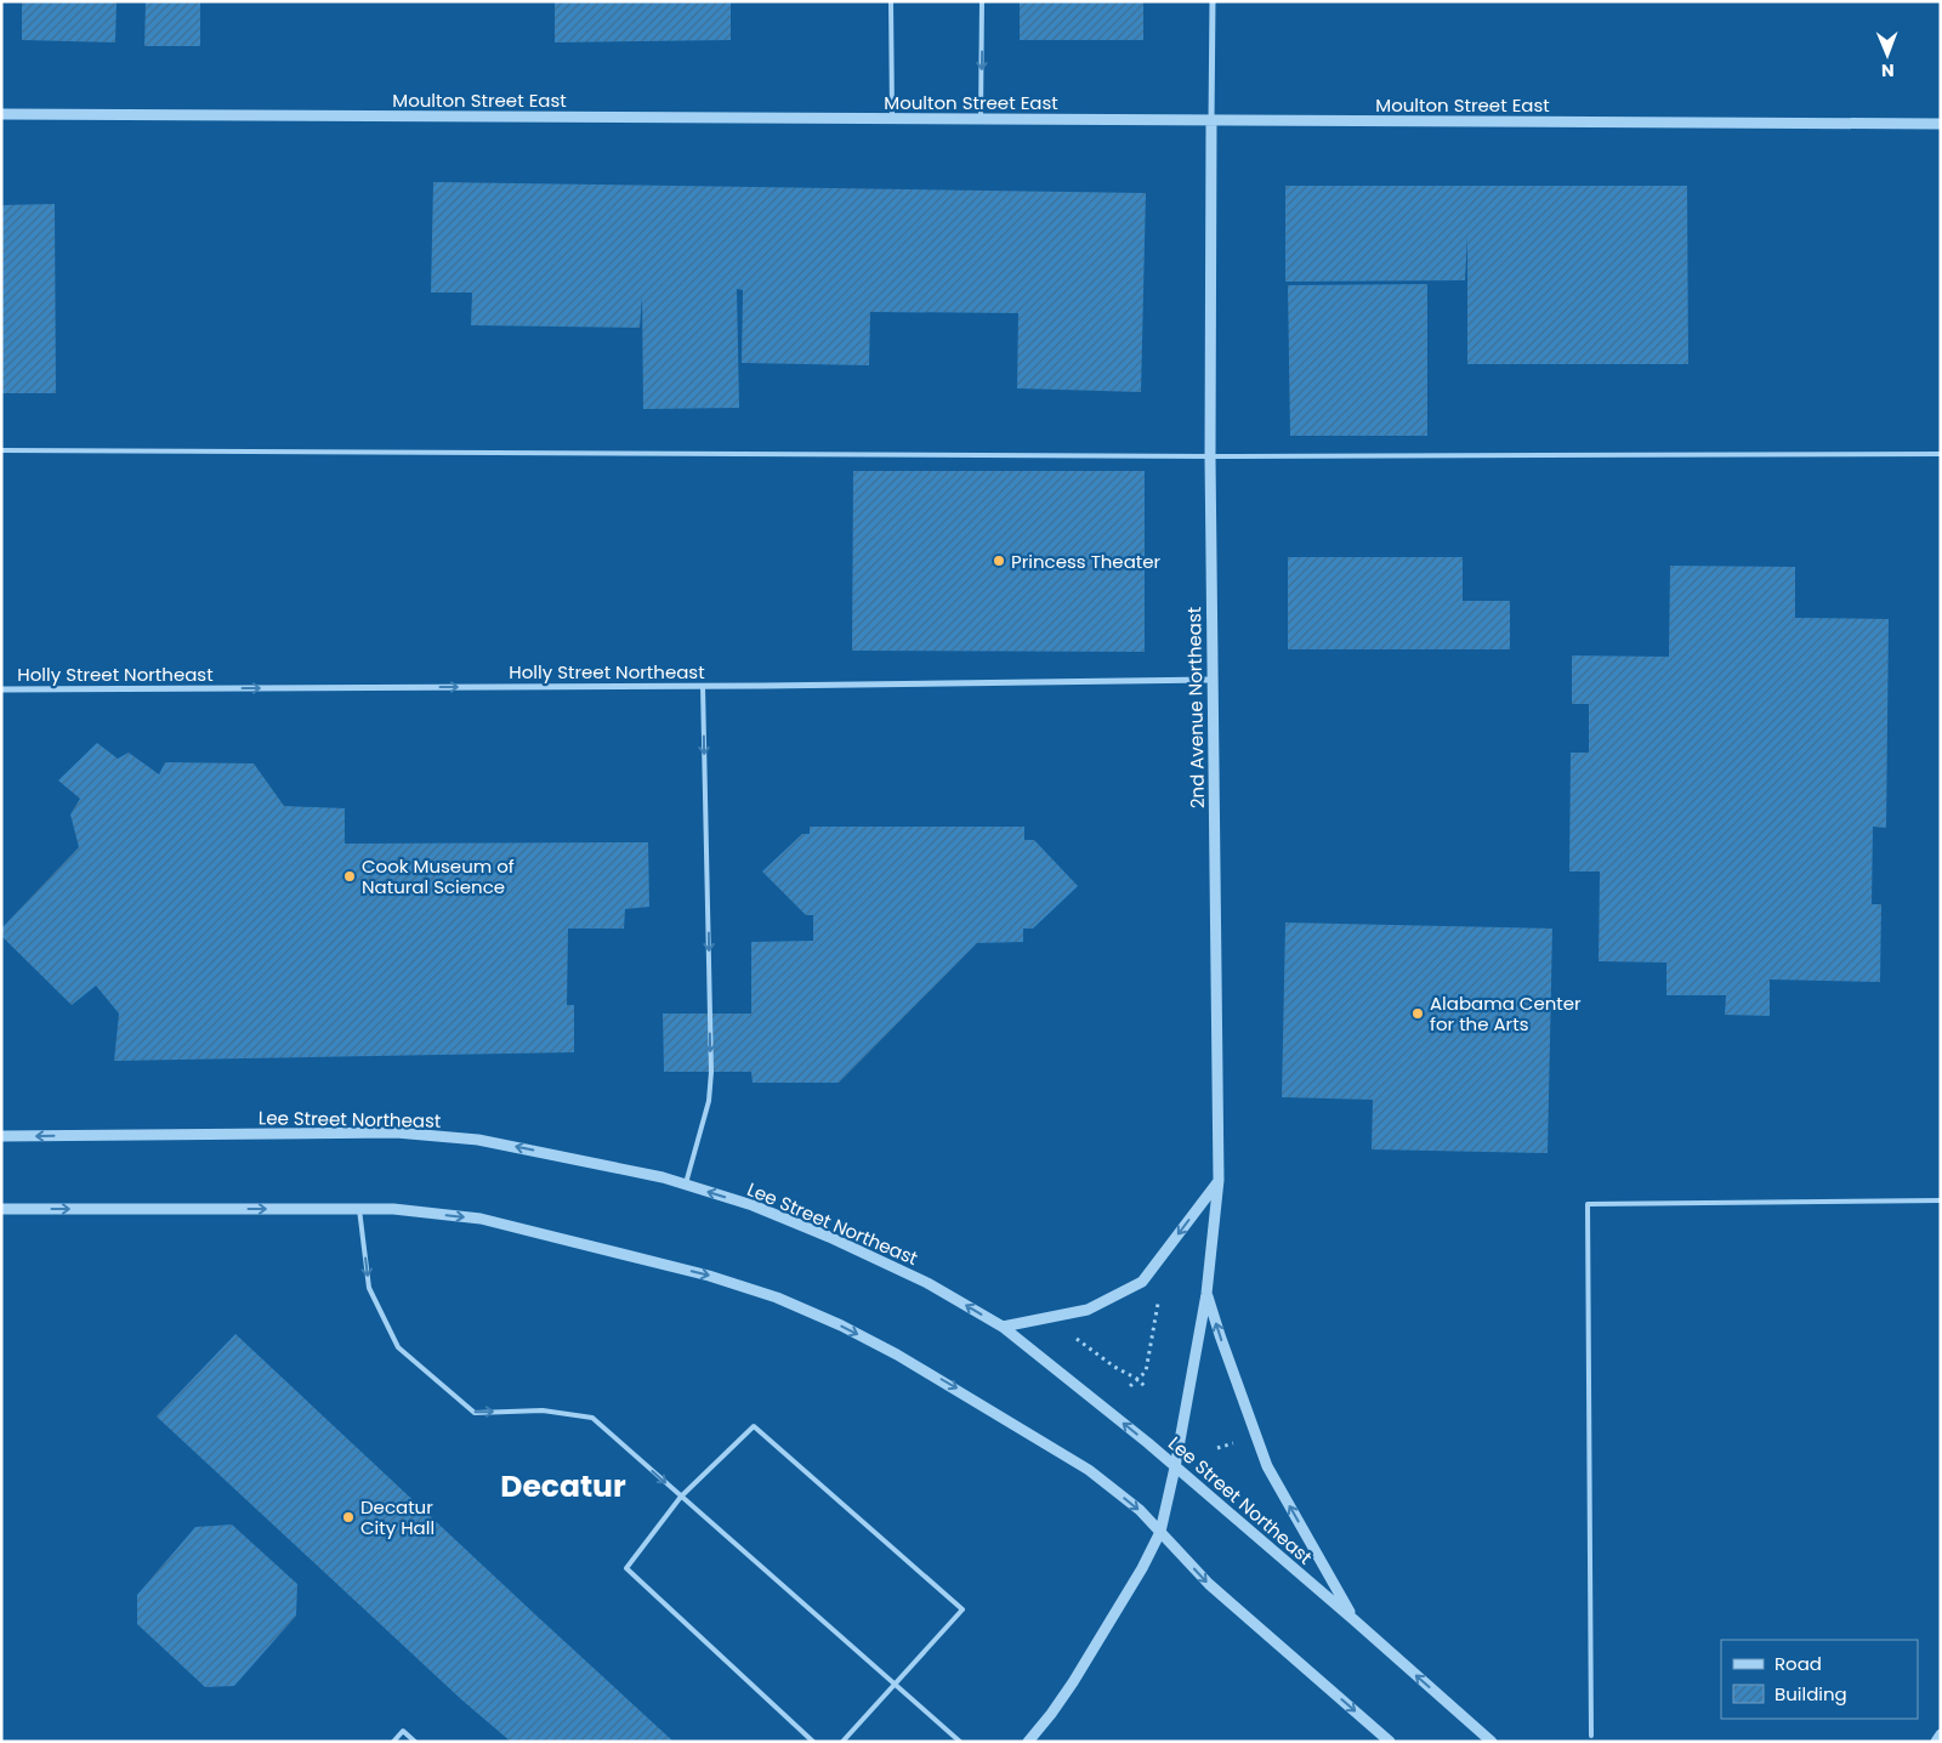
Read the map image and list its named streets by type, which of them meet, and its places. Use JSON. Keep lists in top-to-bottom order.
{
  "streets": {
    "street": [
      "Moulton Street East",
      "Holly Street Northeast",
      "2nd Avenue Northeast",
      "Lee Street Northeast"
    ]
  },
  "crossings": [
    ["Moulton Street East", "2nd Avenue Northeast"],
    ["Holly Street Northeast", "2nd Avenue Northeast"],
    ["2nd Avenue Northeast", "Lee Street Northeast"]
  ],
  "one_way": ["Holly Street Northeast"],
  "districts": ["Decatur"],
  "places": [
    "Princess Theater",
    "Cook Museum of Natural Science",
    "Alabama Center for the Arts",
    "Decatur City Hall"
  ],
  "legend": ["Road", "Building"],
  "north": "bottom"
}
